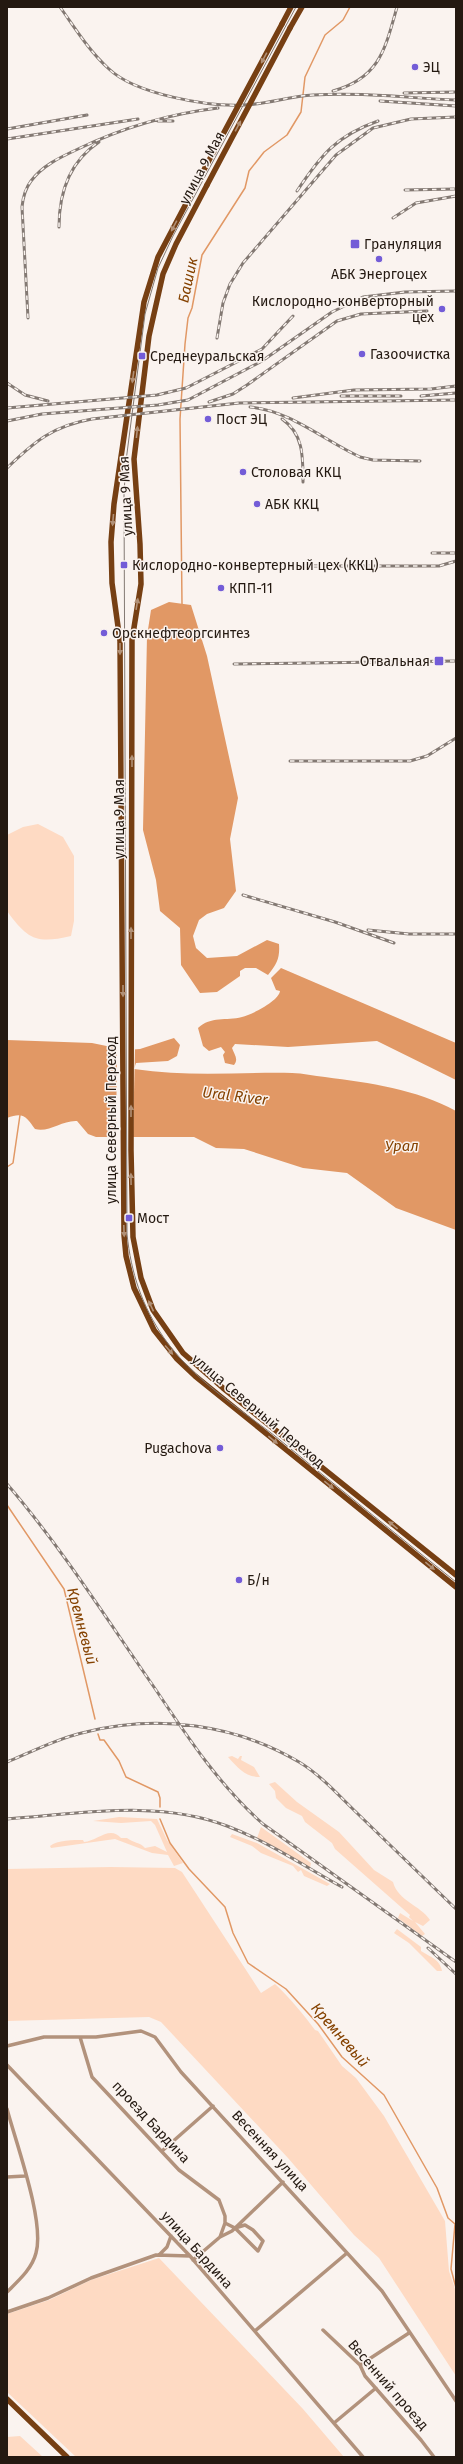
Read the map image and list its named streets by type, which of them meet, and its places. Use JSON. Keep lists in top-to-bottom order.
{
  "streets": {
    "main road": ["улица 9 Мая", "улица Северный Переход"],
    "street": [
      "проезд Бардина",
      "Весенняя улица",
      "улица Бардина",
      "Весенний проезд"
    ]
  },
  "crossings": [
    ["улица 9 Мая", "улица Северный Переход"],
    ["проезд Бардина", "Весенняя улица"]
  ],
  "water": [
    "Башик",
    "Ural River",
    "Урал",
    "Кремневый"
  ],
  "places": {
    "other": [
      "ЭЦ",
      "АБК Энергоцех",
      "Кислородно-конверторный цех",
      "Газоочистка",
      "Пост ЭЦ",
      "Столовая ККЦ",
      "АБК ККЦ",
      "КПП-11",
      "Орскнефтеоргсинтез",
      "Pugachova",
      "Б/н"
    ],
    "transit": [
      "Грануляция",
      "Среднеуральская",
      "Кислородно-конвертерный цех (ККЦ)",
      "Отвальная",
      "Мост"
    ]
  }
}
